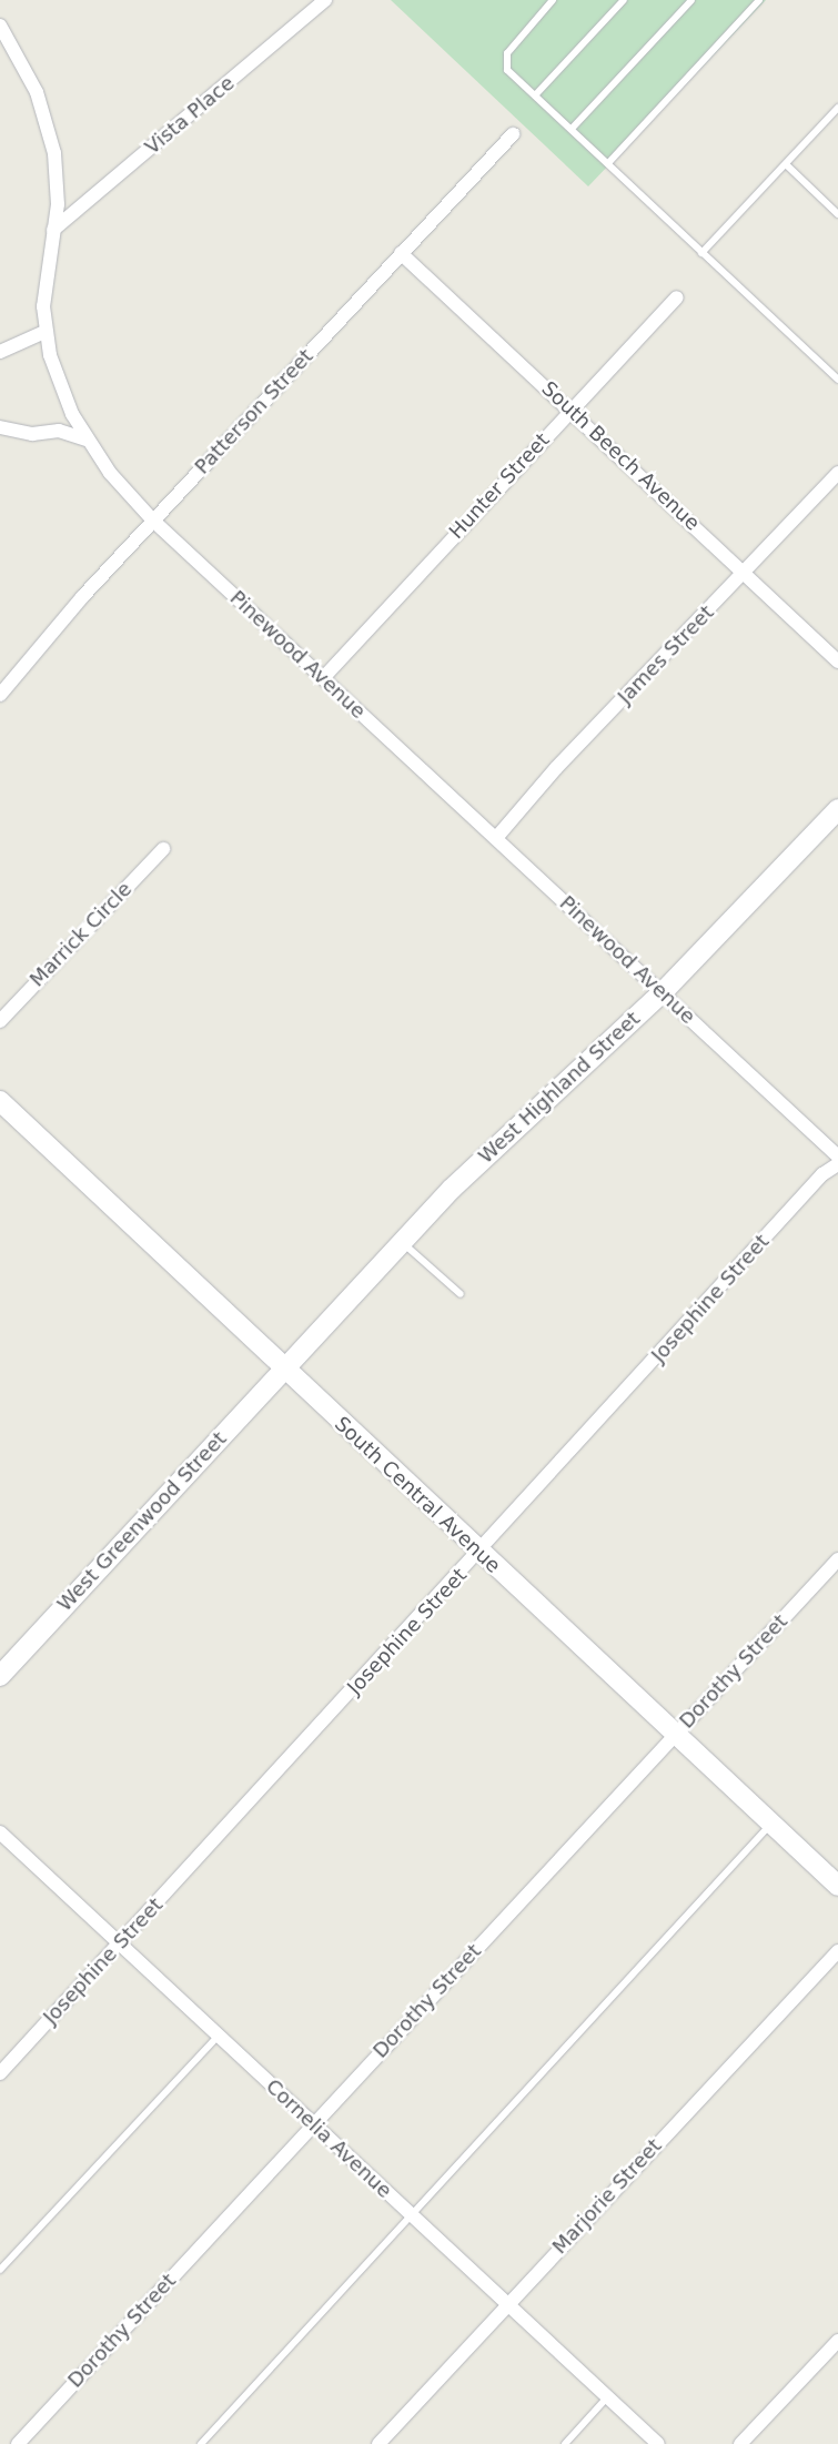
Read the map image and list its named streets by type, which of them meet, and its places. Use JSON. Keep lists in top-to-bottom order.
{
  "streets": {
    "street": [
      "Vista Place",
      "Patterson Street",
      "South Beech Avenue",
      "Hunter Street",
      "Pinewood Avenue",
      "James Street",
      "Marrick Circle",
      "West Highland Street",
      "Josephine Street",
      "South Central Avenue",
      "West Greenwood Street",
      "Dorothy Street",
      "Cornelia Avenue",
      "Marjorie Street"
    ]
  },
  "crossings": [
    ["Vista Place", "Pinewood Avenue"],
    ["Patterson Street", "South Beech Avenue"],
    ["Patterson Street", "Pinewood Avenue"],
    ["South Beech Avenue", "Hunter Street"],
    ["South Beech Avenue", "James Street"],
    ["Hunter Street", "Pinewood Avenue"],
    ["Pinewood Avenue", "James Street"],
    ["Pinewood Avenue", "West Highland Street"],
    ["West Highland Street", "South Central Avenue"],
    ["West Highland Street", "West Greenwood Street"],
    ["Josephine Street", "South Central Avenue"],
    ["Josephine Street", "Cornelia Avenue"],
    ["South Central Avenue", "West Greenwood Street"],
    ["South Central Avenue", "Dorothy Street"],
    ["Dorothy Street", "Cornelia Avenue"],
    ["Cornelia Avenue", "Marjorie Street"]
  ]
}
